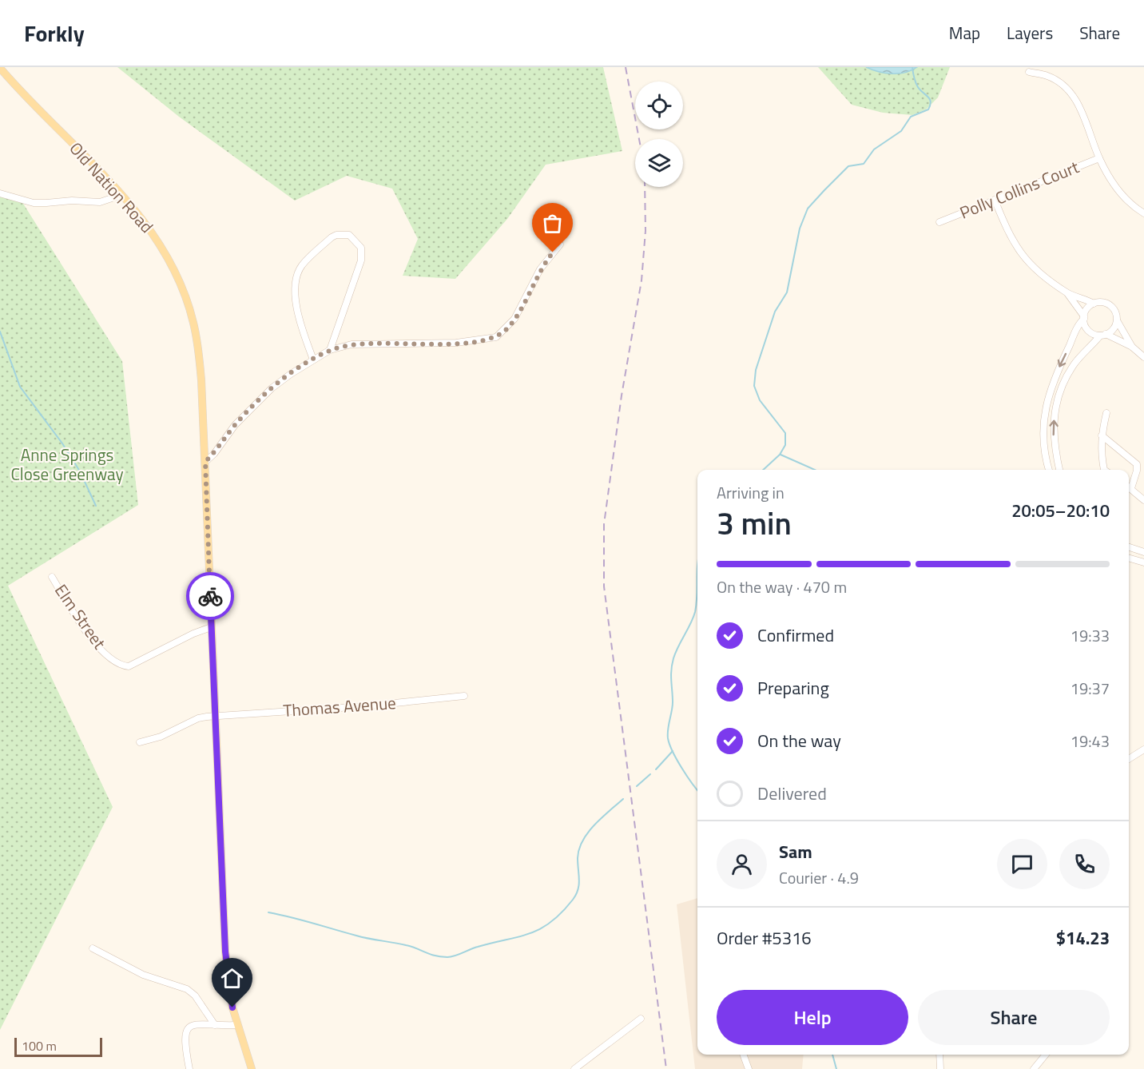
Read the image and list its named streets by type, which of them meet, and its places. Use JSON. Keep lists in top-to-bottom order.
{
  "streets": {
    "main road": ["Old Nation Road"],
    "street": ["Polly Collins Court", "Elm Street", "Thomas Avenue"]
  },
  "crossings": [
    ["Old Nation Road", "Elm Street"],
    ["Old Nation Road", "Thomas Avenue"]
  ],
  "parks": ["Anne Springs Close Greenway"],
  "scale_bar": "100 m",
  "page": {
    "header": "Forkly",
    "nav": ["Map", "Layers", "Share"],
    "heading": ["3 min", "Arriving in", "20:05–20:10"],
    "panel": [
      "Sam",
      "Courier · 4.9",
      "Order #5316",
      "$14.23"
    ],
    "bar": "On the way · 470 m",
    "list": [
      ["Confirmed", "19:33"],
      ["Preparing", "19:37"],
      ["On the way", "19:43"],
      "Delivered"
    ],
    "buttons": ["Help", "Share"],
    "scale": "100 m"
  }
}
